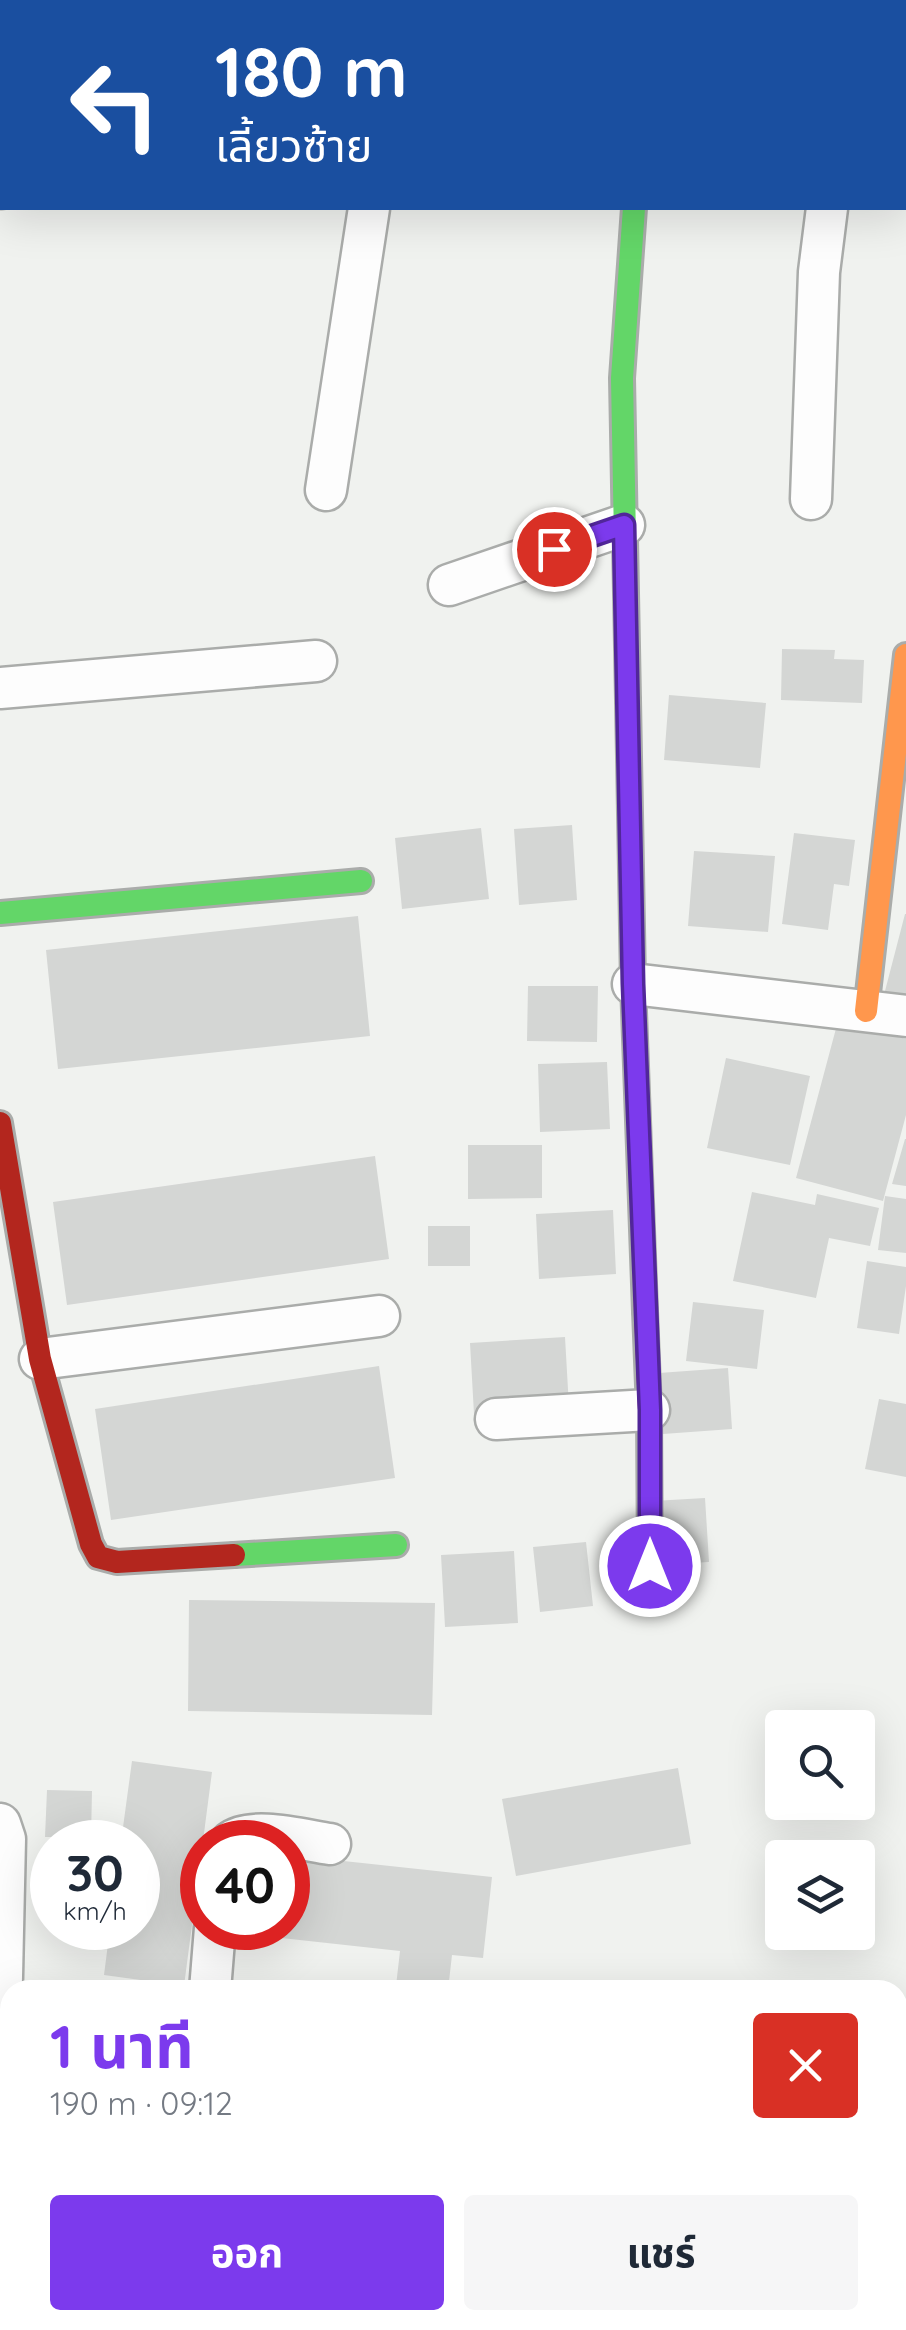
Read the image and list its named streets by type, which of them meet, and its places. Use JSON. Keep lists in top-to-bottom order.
{
  "page": {
    "turn": ["180 m", "เลี้ยวซ้าย"],
    "speed": "30 km/h",
    "limit": "40",
    "heading": ["1 นาที", "190 m · 09:12"],
    "buttons": ["ออก", "แชร์"]
  }
}
